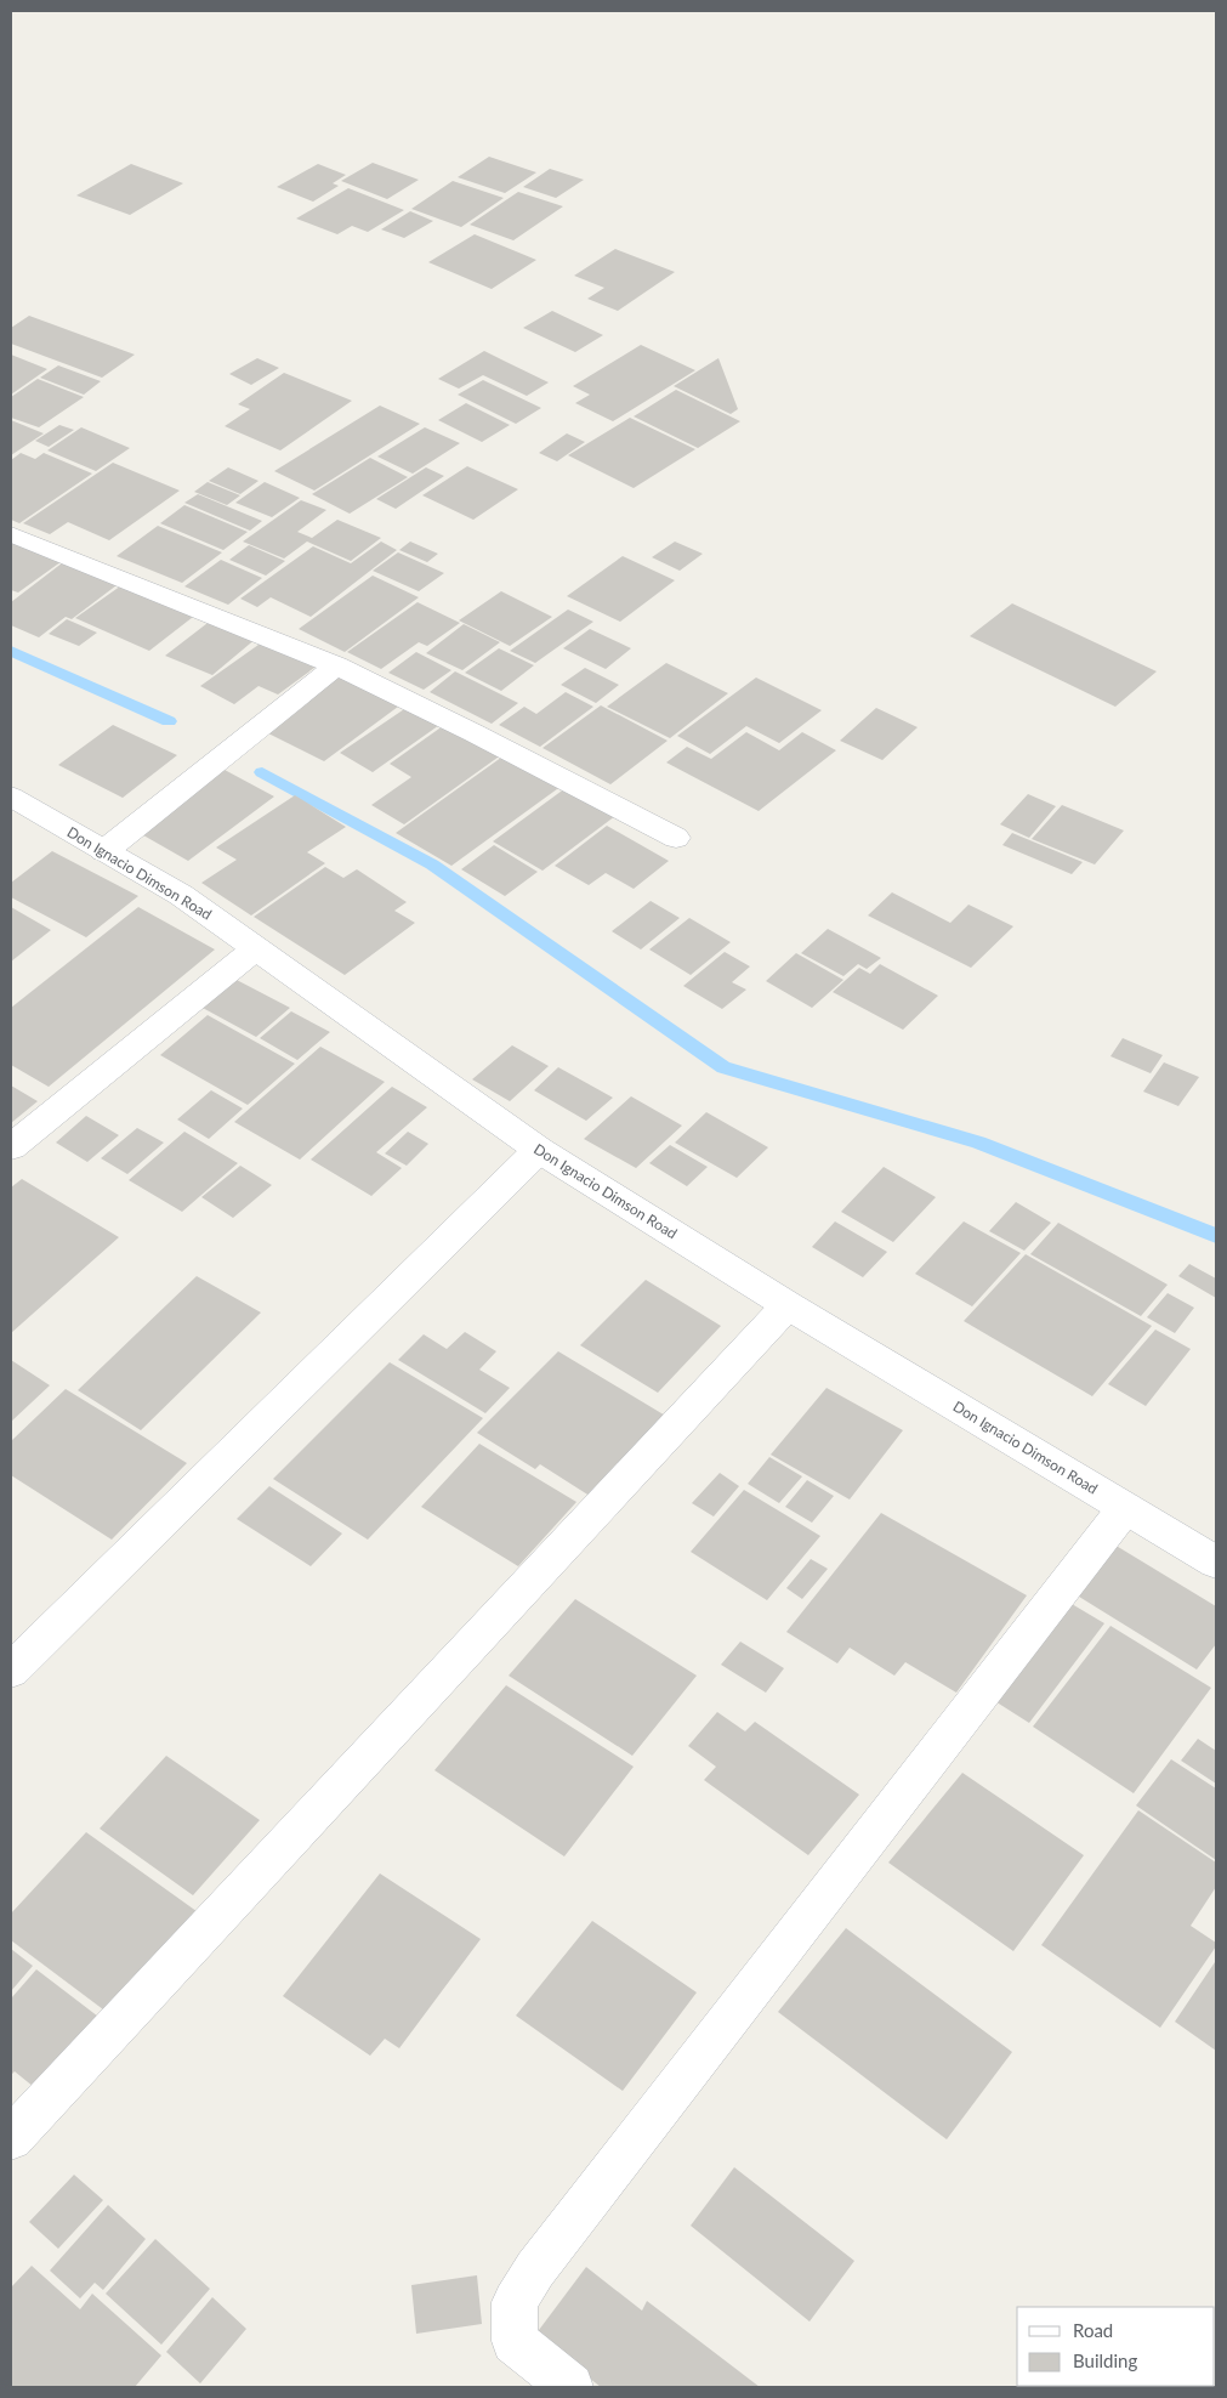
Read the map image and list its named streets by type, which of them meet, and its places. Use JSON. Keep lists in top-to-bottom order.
{
  "streets": {
    "street": ["Don Ignacio Dimson Road"]
  },
  "legend": ["Road", "Building"]
}
